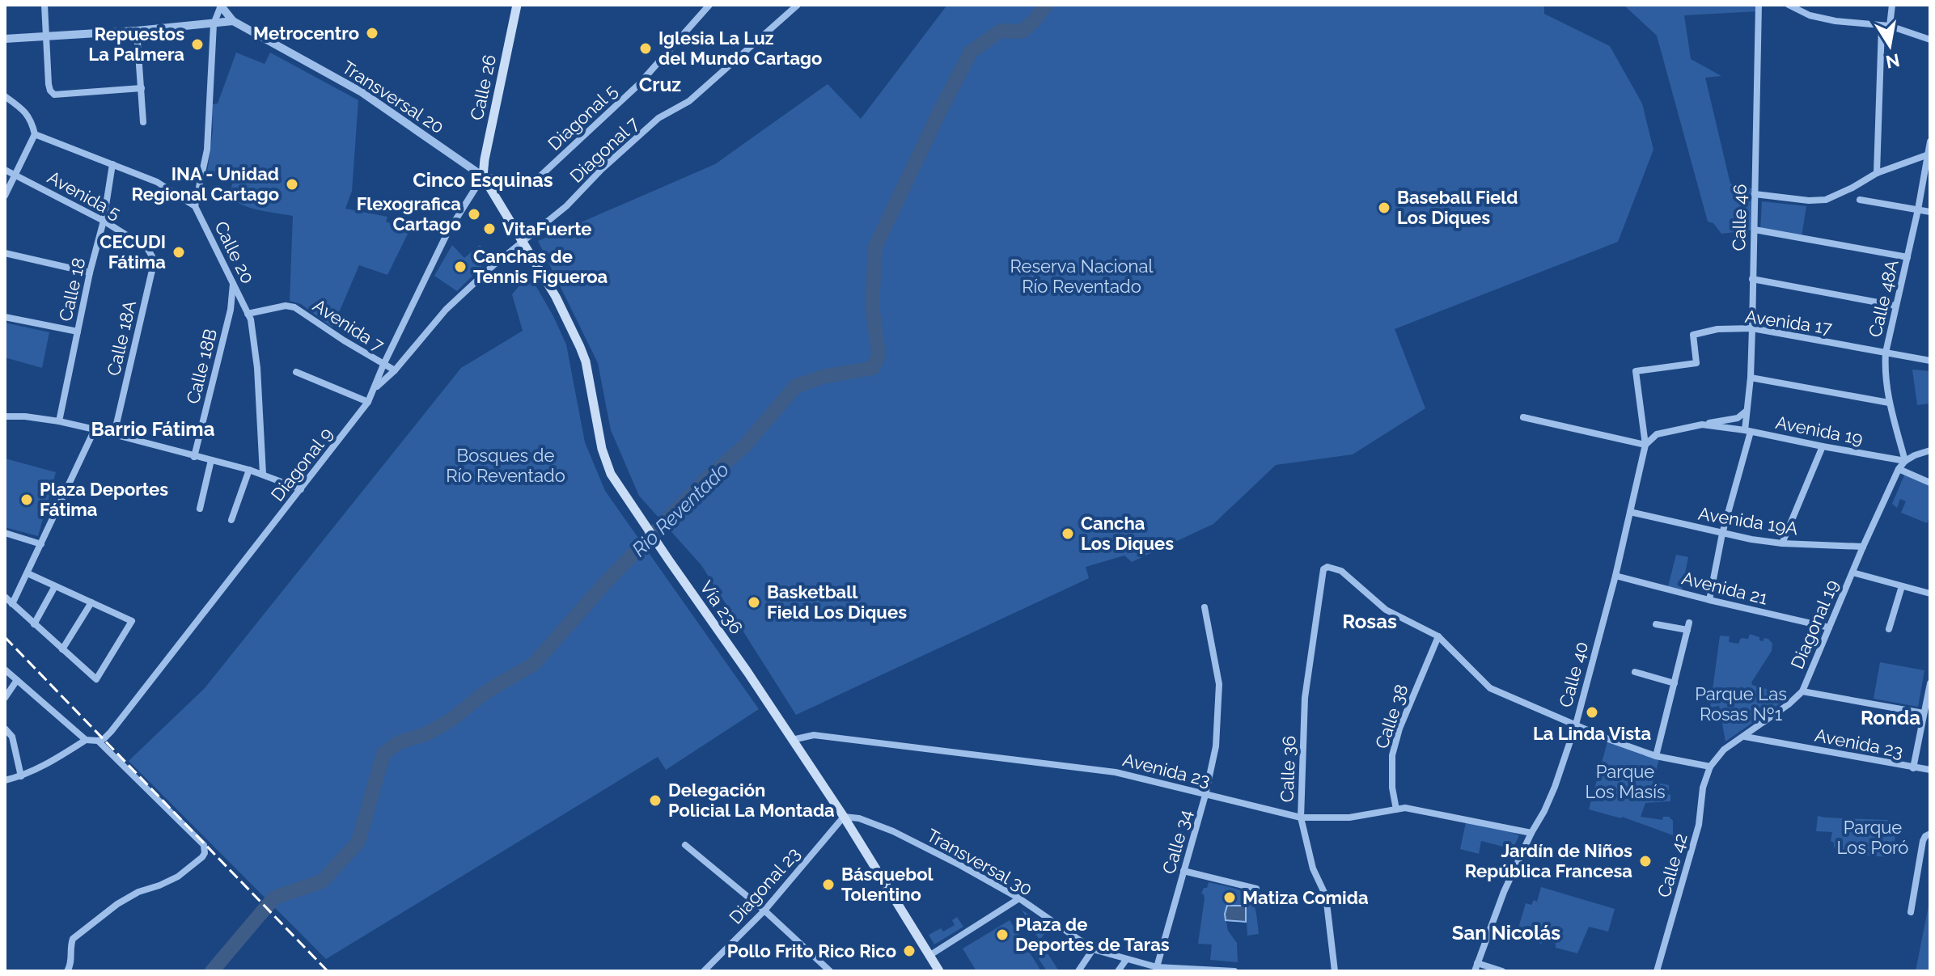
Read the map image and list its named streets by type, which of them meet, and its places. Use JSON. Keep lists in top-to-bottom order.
{
  "streets": {
    "main road": ["Calle 26", "Transversal 20", "Vía 236"],
    "street": [
      "Diagonal 5",
      "Diagonal 7",
      "Avenida 5",
      "Calle 46",
      "Calle 20",
      "Calle 18",
      "Calle 48A",
      "Avenida 17",
      "Avenida 7",
      "Calle 18A",
      "Calle 18B",
      "Avenida 19",
      "Diagonal 9",
      "Avenida 19A",
      "Avenida 21",
      "Diagonal 19",
      "Calle 40",
      "Calle 38",
      "Avenida 23",
      "Calle 36",
      "Calle 34",
      "Transversal 30",
      "Calle 42",
      "Diagonal 23"
    ]
  },
  "crossings": [
    ["Calle 26", "Transversal 20"],
    ["Calle 26", "Diagonal 5"],
    ["Calle 26", "Diagonal 9"],
    ["Transversal 20", "Diagonal 5"],
    ["Transversal 20", "Diagonal 7"],
    ["Transversal 20", "Calle 20"],
    ["Transversal 20", "Diagonal 9"],
    ["Transversal 20", "Vía 236"],
    ["Diagonal 5", "Diagonal 9"],
    ["Diagonal 7", "Avenida 7"],
    ["Diagonal 7", "Diagonal 9"],
    ["Diagonal 7", "Vía 236"],
    ["Avenida 5", "Calle 18"],
    ["Avenida 5", "Calle 18A"],
    ["Calle 46", "Avenida 17"],
    ["Calle 46", "Avenida 19"],
    ["Calle 46", "Avenida 19A"],
    ["Calle 46", "Avenida 21"],
    ["Calle 20", "Avenida 7"],
    ["Calle 20", "Calle 18B"],
    ["Calle 48A", "Avenida 17"],
    ["Calle 48A", "Avenida 19"],
    ["Calle 48A", "Diagonal 19"],
    ["Avenida 17", "Calle 40"],
    ["Avenida 7", "Diagonal 9"],
    ["Avenida 19", "Diagonal 19"],
    ["Avenida 19", "Calle 40"],
    ["Avenida 19A", "Diagonal 19"],
    ["Avenida 19A", "Calle 40"],
    ["Avenida 21", "Diagonal 19"],
    ["Avenida 21", "Calle 40"],
    ["Vía 236", "Avenida 23"],
    ["Vía 236", "Transversal 30"],
    ["Vía 236", "Diagonal 23"],
    ["Diagonal 19", "Avenida 23"],
    ["Diagonal 19", "Calle 42"],
    ["Calle 40", "Avenida 23"],
    ["Calle 38", "Avenida 23"],
    ["Calle 38", "Calle 36"],
    ["Avenida 23", "Calle 36"],
    ["Avenida 23", "Calle 34"],
    ["Calle 34", "Transversal 30"],
    ["Transversal 30", "Diagonal 23"]
  ],
  "districts": [
    "Cruz",
    "Cinco Esquinas",
    "Barrio Fátima",
    "Rosas",
    "Ronda",
    "San Nicolás"
  ],
  "water": ["Rio Reventado"],
  "parks": [
    "Reserva Nacional Río Reventado",
    "Bosques de Río Reventado",
    "Parque Las Rosas Nº1",
    "Parque Los Masís",
    "Parque Los Poró"
  ],
  "places": [
    "Metrocentro",
    "Repuestos La Palmera",
    "Iglesia La Luz del Mundo Cartago",
    "INA - Unidad Regional Cartago",
    "Baseball Field Los Diques",
    "Flexografica Cartago",
    "VitaFuerte",
    "CECUDI Fátima",
    "Canchas de Tennis Figueroa",
    "Plaza Deportes Fátima",
    "Cancha Los Diques",
    "Basketball Field Los Diques",
    "La Linda Vista",
    "Delegación Policial La Montada",
    "Jardín de Niños República Francesa",
    "Básquebol Tolentino",
    "Matiza Comida",
    "Plaza de Deportes de Taras",
    "Pollo Frito Rico Rico"
  ],
  "north": "bottom"
}
